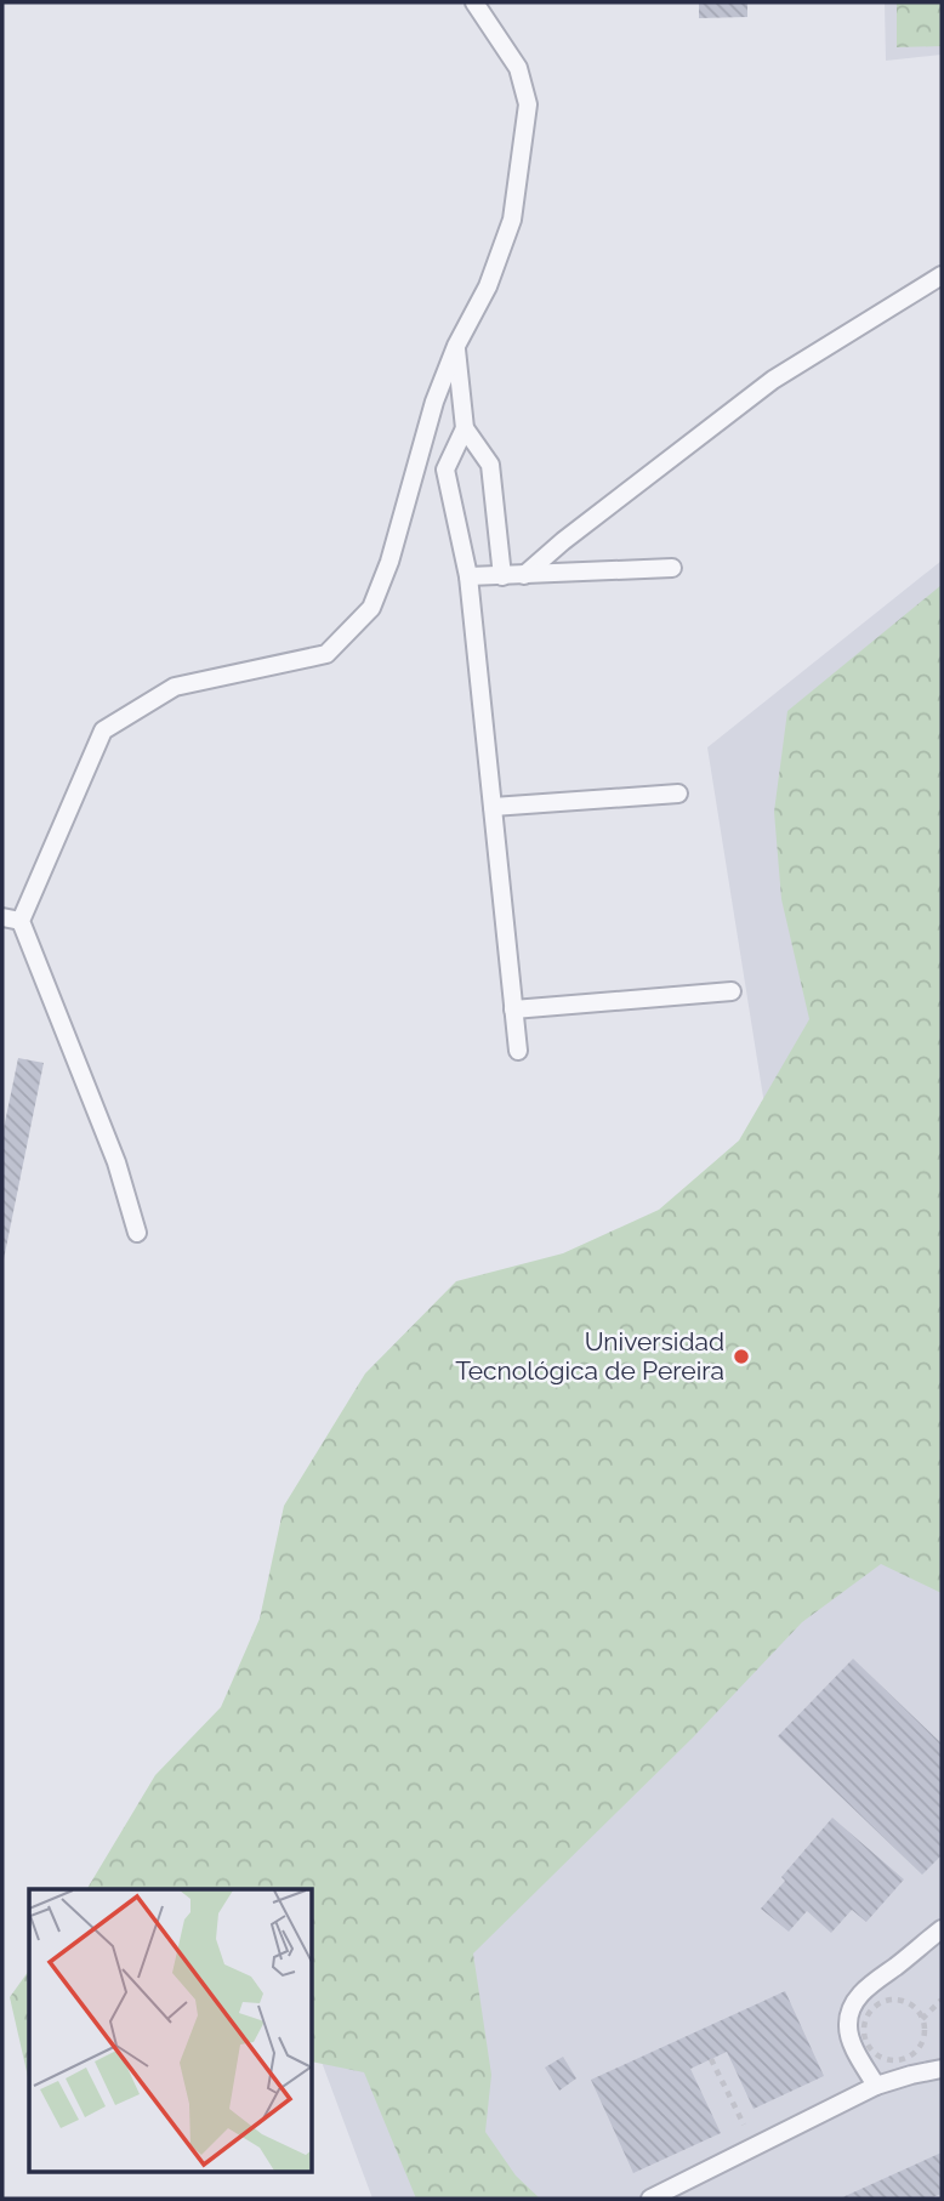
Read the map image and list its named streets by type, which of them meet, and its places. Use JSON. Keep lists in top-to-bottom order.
{
  "places": ["Universidad Tecnológica de Pereira"]
}
